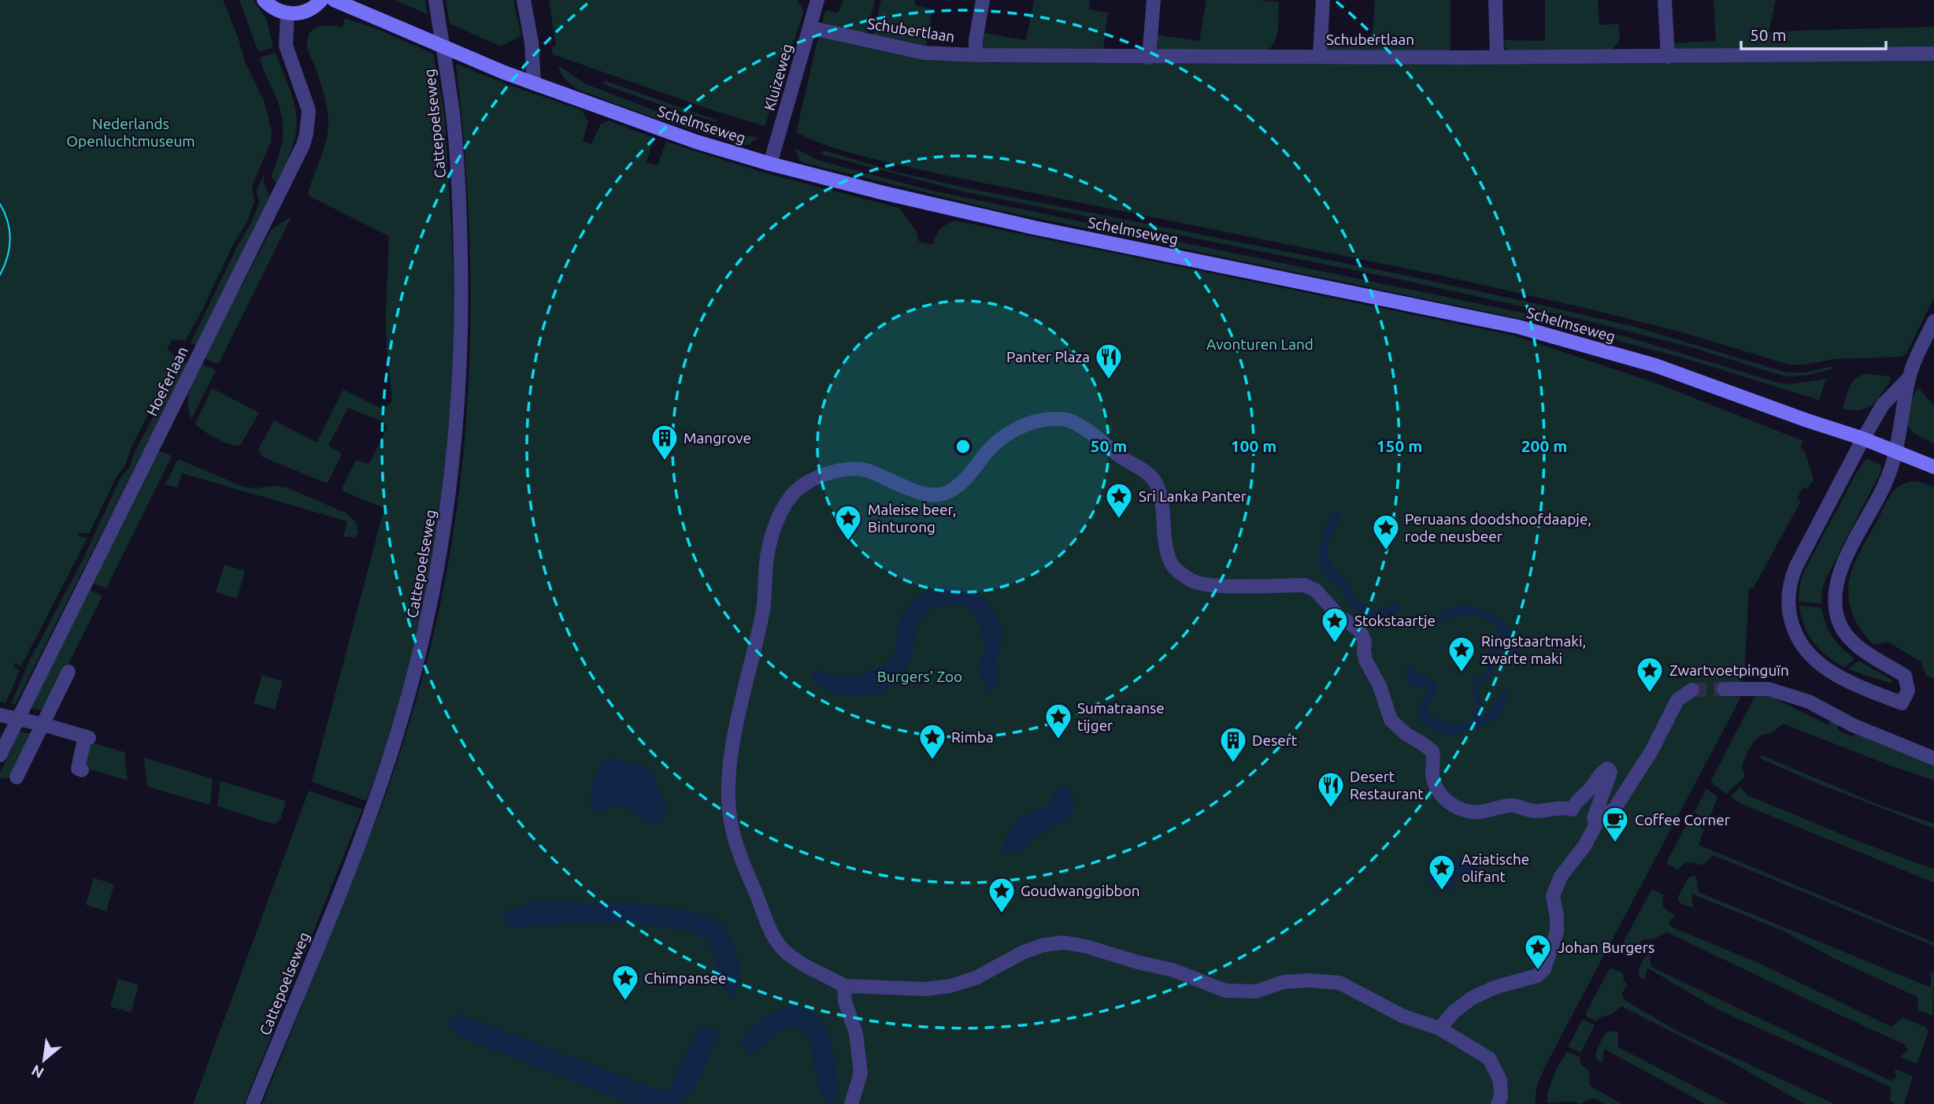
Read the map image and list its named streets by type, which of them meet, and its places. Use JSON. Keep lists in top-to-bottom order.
{
  "streets": {
    "main road": ["Schelmseweg"],
    "street": [
      "Schubertlaan",
      "Kluizeweg",
      "Cattepoelseweg",
      "Hoeferlaan"
    ]
  },
  "crossings": [
    ["Schubertlaan", "Kluizeweg"],
    ["Kluizeweg", "Schelmseweg"]
  ],
  "parks": ["Nederlands Openluchtmuseum", "Avonturen Land", "Burgers' Zoo"],
  "places": {
    "restaurant": ["Panter Plaza", "Desert Restaurant"],
    "building": ["Mangrove", "Desert"],
    "place": [
      "Sri Lanka Panter",
      "Maleise beer, Binturong",
      "Peruaans doodshoofdaapje, rode neusbeer",
      "Stokstaartje",
      "Ringstaartmaki, zwarte maki",
      "Zwartvoetpinguïn",
      "Sumatraanse tijger",
      "Rimba",
      "Aziatische olifant",
      "Goudwanggibbon",
      "Johan Burgers",
      "Chimpansee"
    ],
    "cafe": ["Coffee Corner"]
  },
  "scale_bar": "50 m",
  "north": "bottom left",
  "rings": [
    "50 m",
    "100 m",
    "150 m",
    "200 m"
  ]
}
